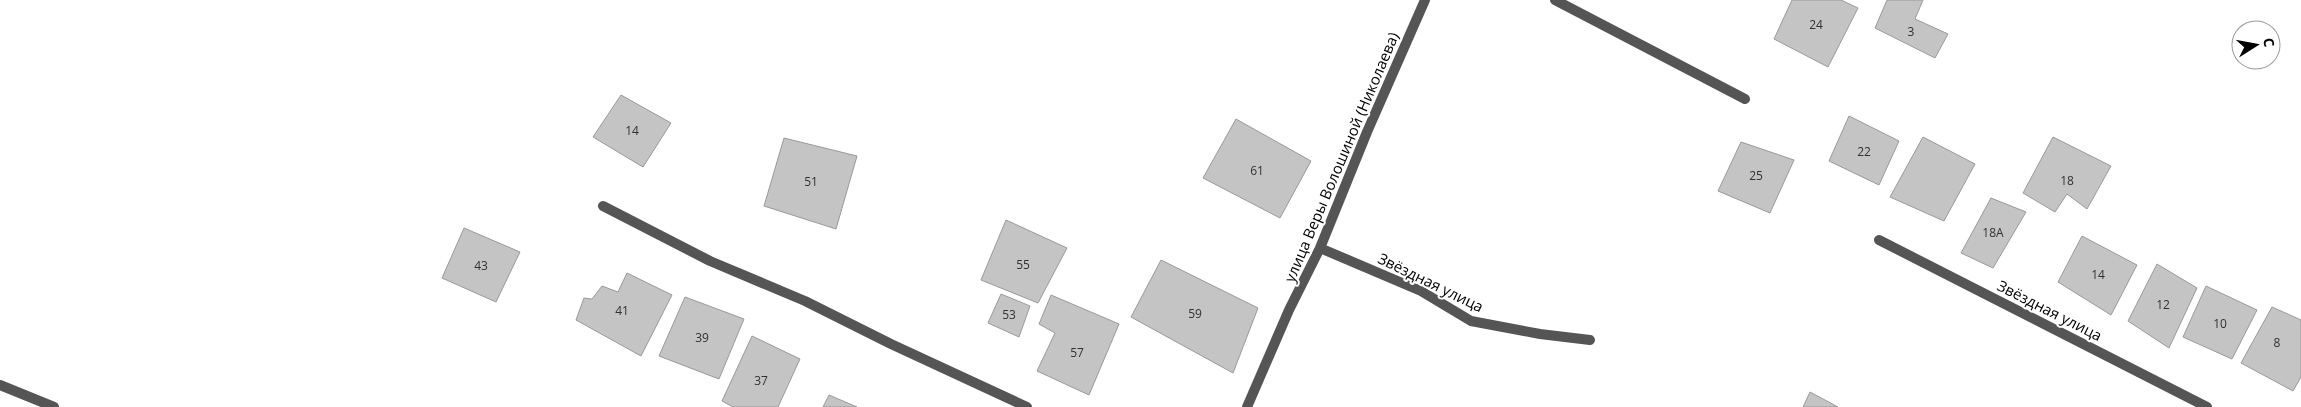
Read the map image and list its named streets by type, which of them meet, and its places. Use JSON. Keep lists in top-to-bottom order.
{
  "streets": {
    "street": ["улица Веры Волошиной (Николаева)", "Звёздная улица"]
  },
  "crossings": [
    ["улица Веры Волошиной (Николаева)", "Звёздная улица"]
  ],
  "house_numbers": [
    "24",
    "3",
    "14",
    "22",
    "61",
    "25",
    "18",
    "51",
    "18А",
    "55",
    "43",
    "14",
    "12",
    "41",
    "59",
    "53",
    "10",
    "39",
    "8",
    "57",
    "37"
  ],
  "north": "right"
}
